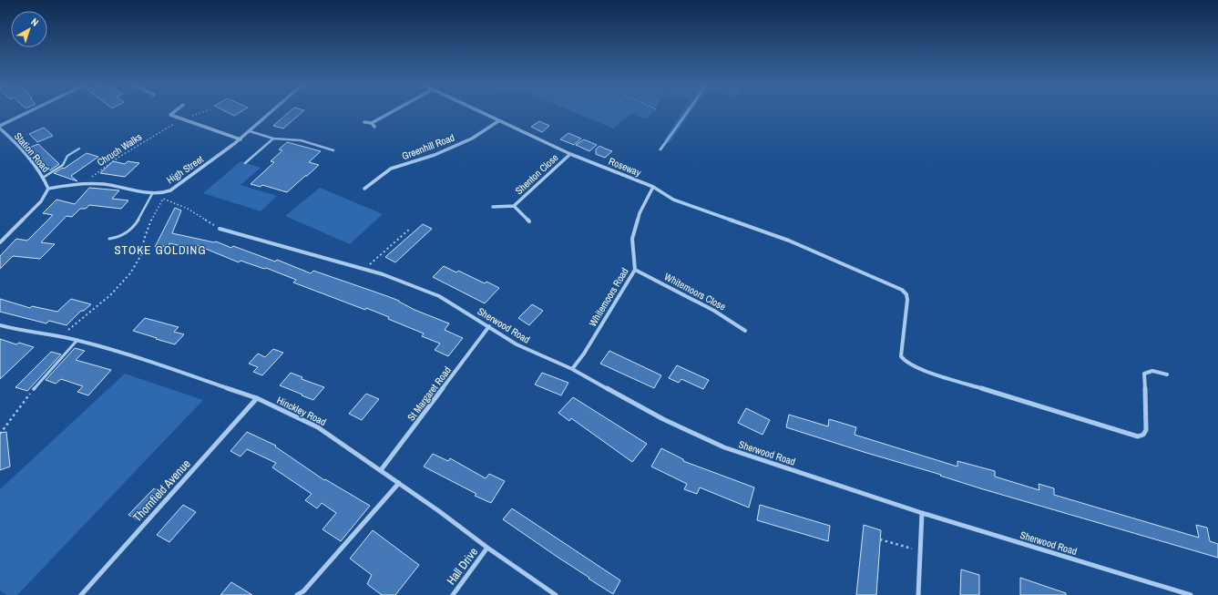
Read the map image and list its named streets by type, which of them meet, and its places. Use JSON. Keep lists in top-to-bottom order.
{
  "streets": {
    "street": [
      "Greenhill Road",
      "Station Road",
      "Roseway",
      "High Street",
      "Shenton Close",
      "Whitemoors Close",
      "Whitemoors Road",
      "Sherwood Road",
      "St Margaret Road",
      "Hinckley Road",
      "Thornfield Avenue",
      "Hall Drive"
    ],
    "path": ["Chruch Walks"]
  },
  "crossings": [
    ["Greenhill Road", "Roseway"],
    ["Chruch Walks", "High Street"],
    ["Station Road", "High Street"],
    ["Roseway", "Shenton Close"],
    ["Roseway", "Whitemoors Road"],
    ["Whitemoors Close", "Whitemoors Road"],
    ["Whitemoors Road", "Sherwood Road"],
    ["Sherwood Road", "St Margaret Road"],
    ["St Margaret Road", "Hinckley Road"],
    ["Hinckley Road", "Thornfield Avenue"],
    ["Hinckley Road", "Hall Drive"]
  ],
  "districts": ["STOKE GOLDING"],
  "north": "top right"
}
